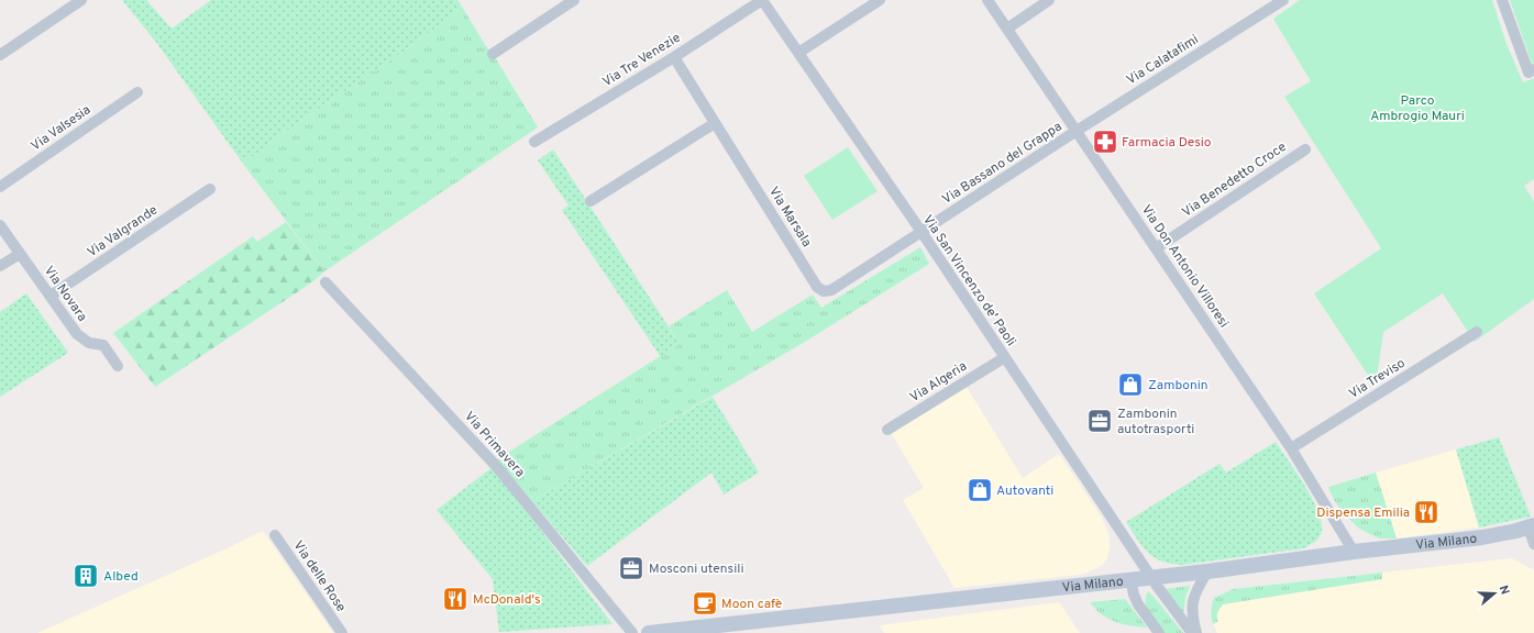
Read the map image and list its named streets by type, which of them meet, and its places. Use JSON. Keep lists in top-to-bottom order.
{
  "streets": {
    "main road": ["Via Milano"],
    "street": [
      "Via Tre Venezie",
      "Via Calatafimi",
      "Via Valsesia",
      "Via Bassano del Grappa",
      "Via Benedetto Croce",
      "Via Marsala",
      "Via Valgrande",
      "Via Don Antonio Villoresi",
      "Via San Vincenzo de' Paoli",
      "Via Novara",
      "Via Treviso",
      "Via Algeria",
      "Via Primavera",
      "Via delle Rose"
    ]
  },
  "crossings": [
    ["Via Tre Venezie", "Via Marsala"],
    ["Via Tre Venezie", "Via San Vincenzo de' Paoli"],
    ["Via Calatafimi", "Via Bassano del Grappa"],
    ["Via Calatafimi", "Via Don Antonio Villoresi"],
    ["Via Bassano del Grappa", "Via Marsala"],
    ["Via Bassano del Grappa", "Via Don Antonio Villoresi"],
    ["Via Bassano del Grappa", "Via San Vincenzo de' Paoli"],
    ["Via Benedetto Croce", "Via Don Antonio Villoresi"],
    ["Via Marsala", "Via San Vincenzo de' Paoli"],
    ["Via Valgrande", "Via Novara"],
    ["Via Don Antonio Villoresi", "Via Treviso"],
    ["Via Don Antonio Villoresi", "Via Milano"],
    ["Via San Vincenzo de' Paoli", "Via Algeria"],
    ["Via San Vincenzo de' Paoli", "Via Milano"]
  ],
  "parks": ["Parco Ambrogio Mauri"],
  "places": {
    "pharmacy": ["Farmacia Desio"],
    "shop": ["Zambonin", "Autovanti"],
    "office": ["Zambonin autotrasporti", "Mosconi utensili"],
    "restaurant": ["Dispensa Emilia", "McDonald's"],
    "building": ["Albed"],
    "cafe": ["Moon cafè"]
  },
  "north": "right"
}
